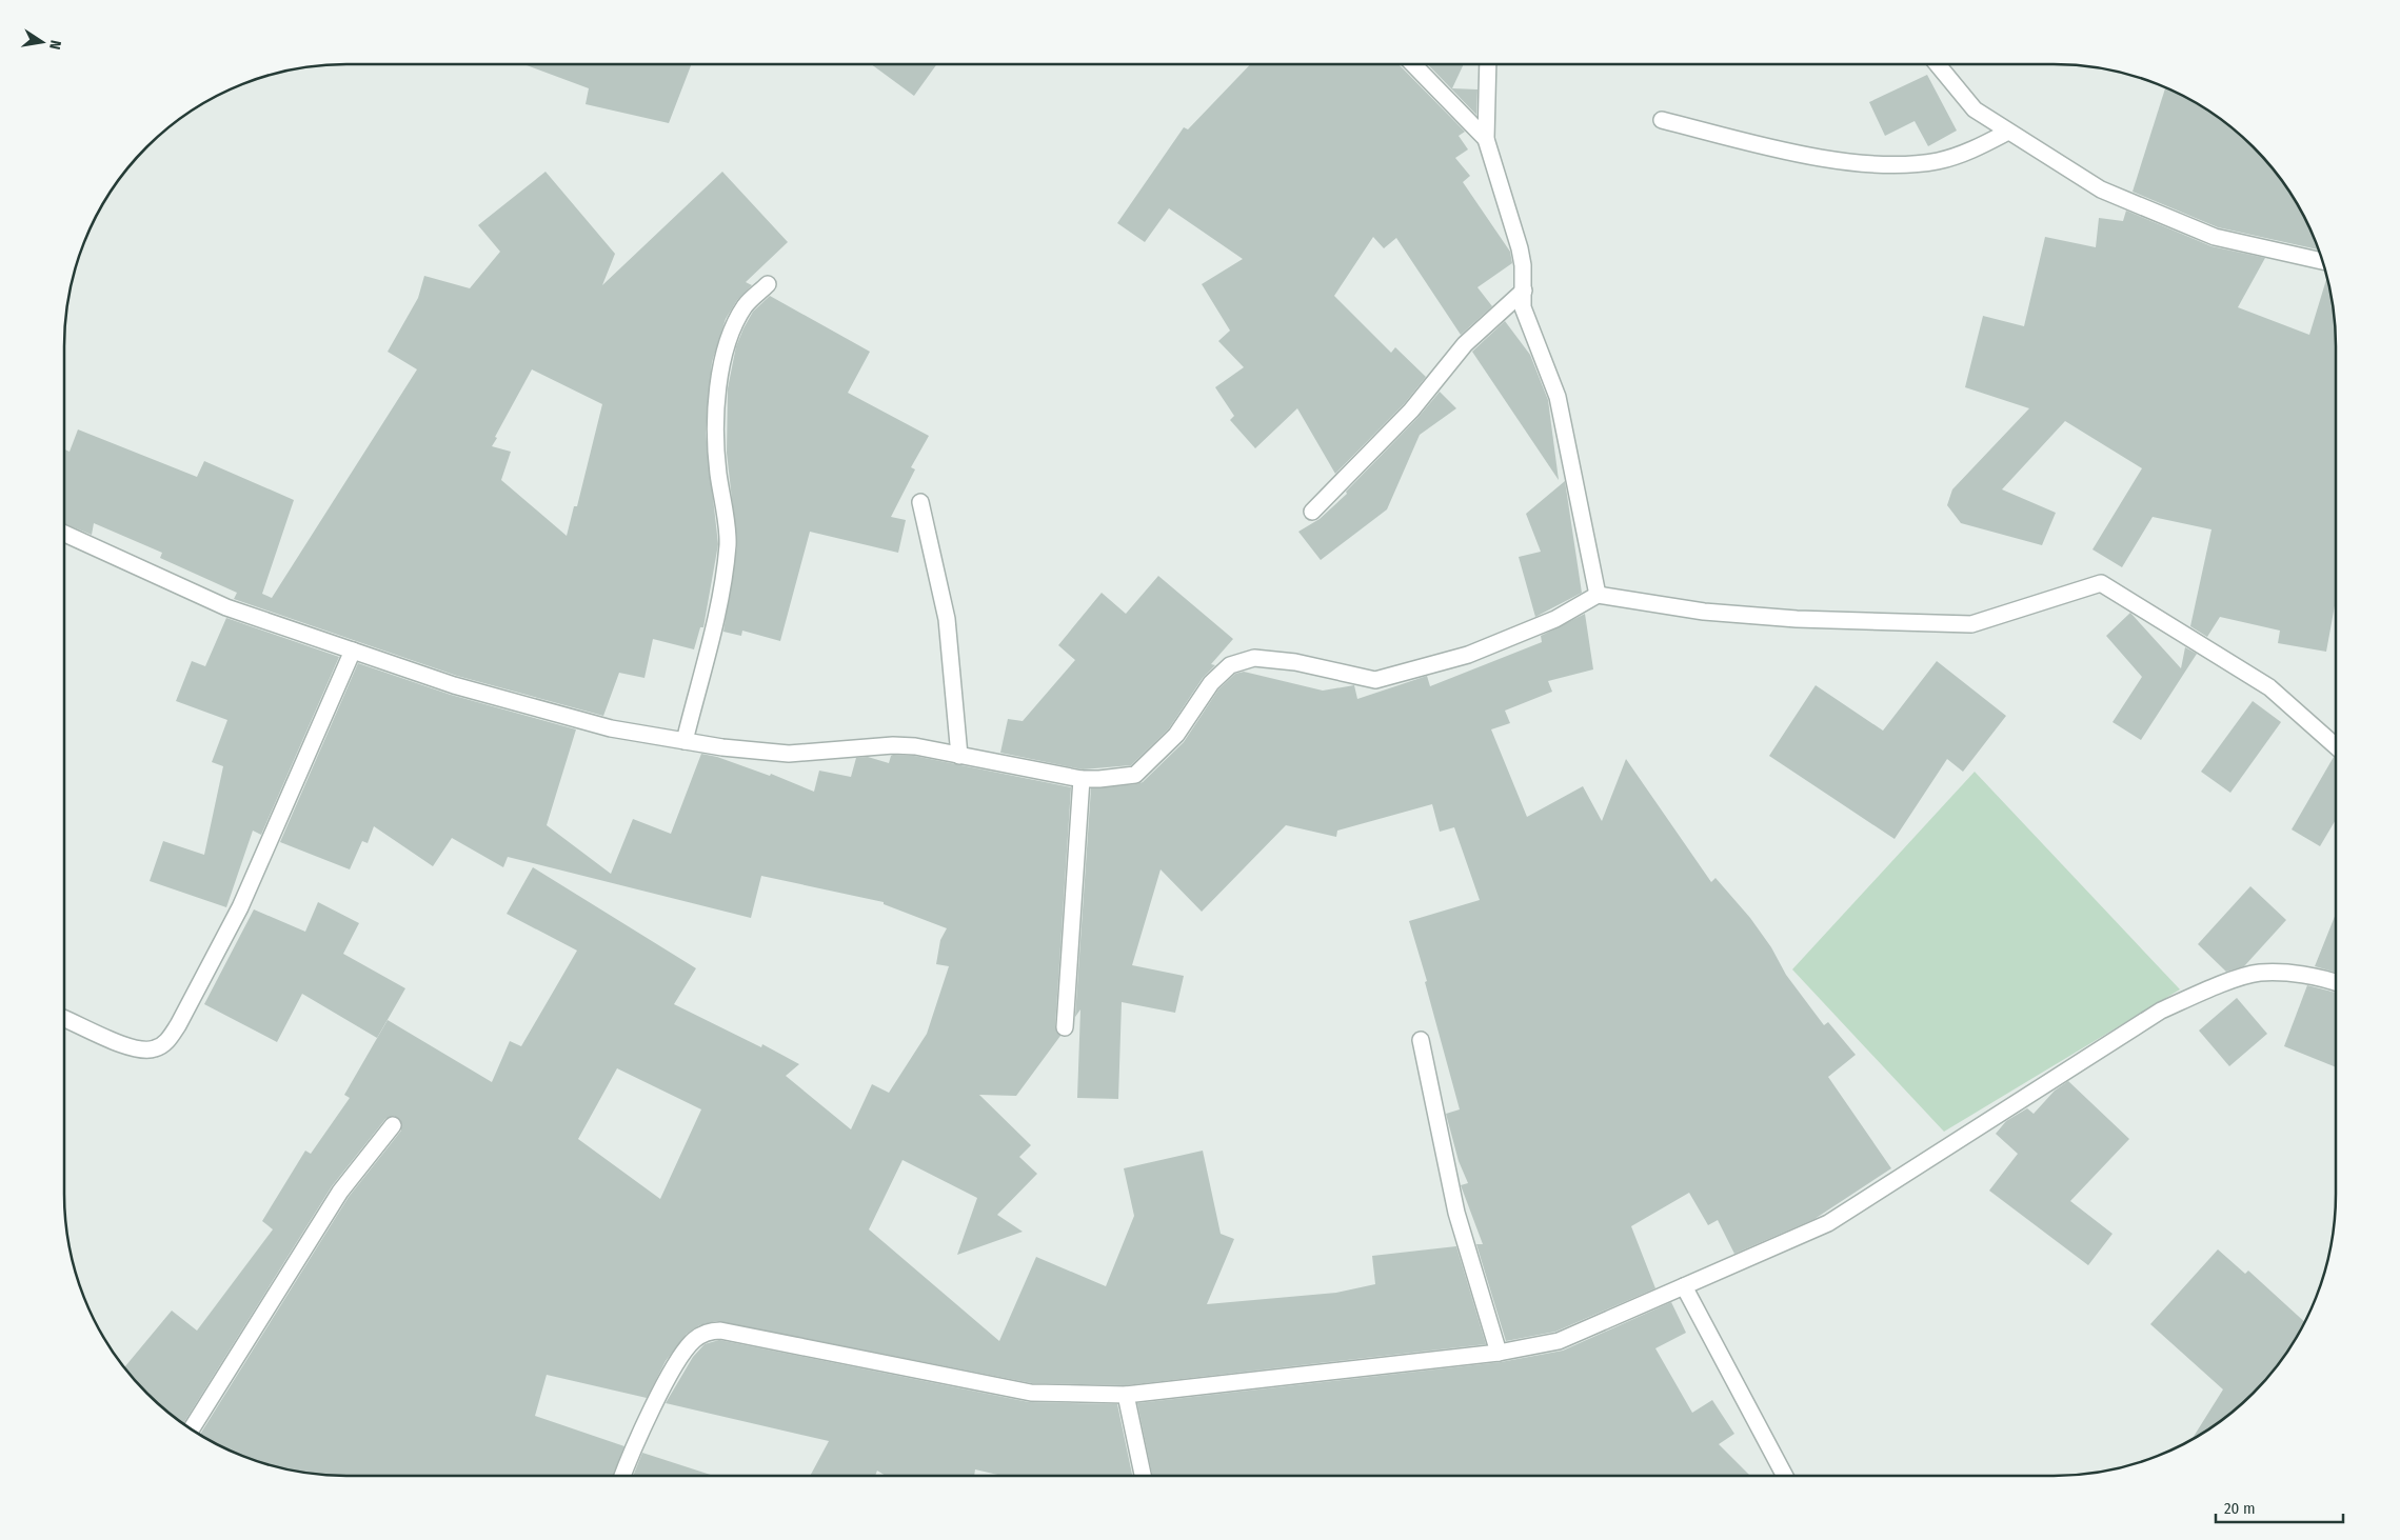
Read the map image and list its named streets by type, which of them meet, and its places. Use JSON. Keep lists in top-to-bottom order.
{
  "scale_bar": "20 m",
  "north": "right"
}
